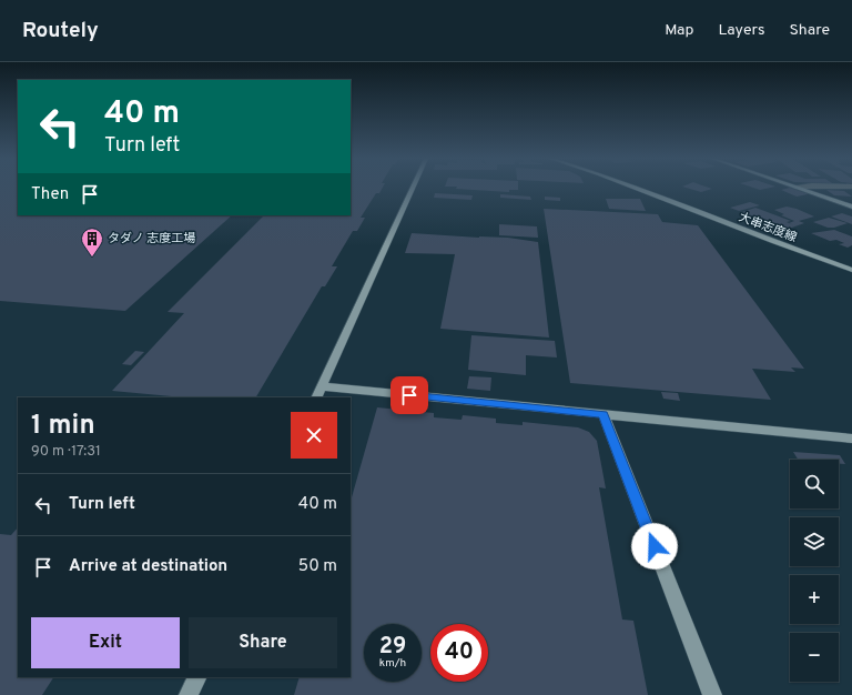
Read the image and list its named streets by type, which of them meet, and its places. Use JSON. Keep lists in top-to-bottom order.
{
  "streets": {
    "street": ["大串志度線"]
  },
  "places": {
    "building": ["タダノ 志度工場"]
  },
  "page": {
    "header": "Routely",
    "nav": ["Map", "Layers", "Share"],
    "turn": ["40 m", "Turn left"],
    "then": "Then",
    "heading": ["1 min", "90 m · 17:31"],
    "map_buttons": ["+", "−"],
    "list": [
      {
        "name": "Turn left",
        "value": "40 m"
      },
      {
        "name": "Arrive at destination",
        "value": "50 m"
      }
    ],
    "buttons": ["Exit", "Share"],
    "speed": "29 km/h",
    "limit": "40"
  }
}
